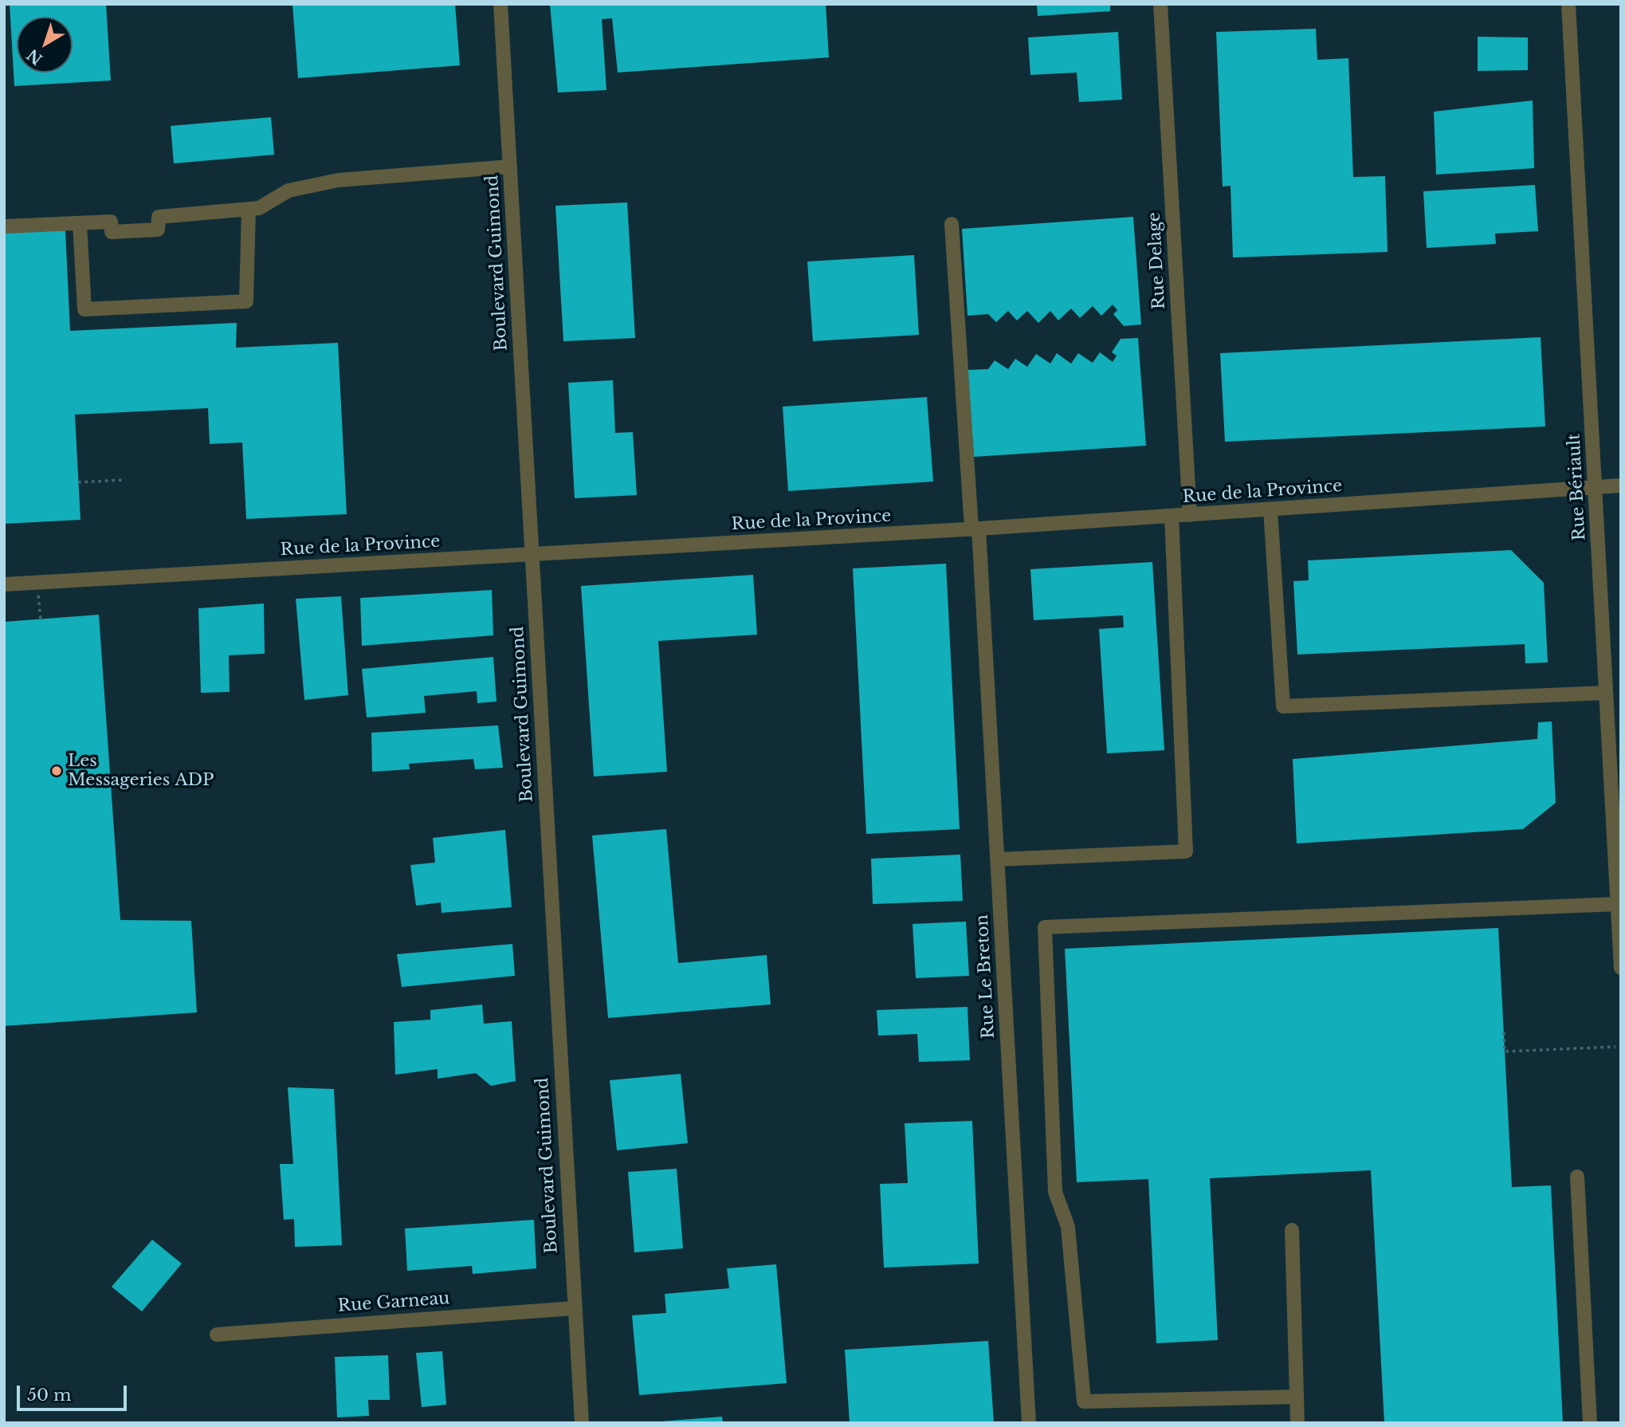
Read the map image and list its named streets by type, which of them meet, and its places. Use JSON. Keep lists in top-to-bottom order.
{
  "streets": {
    "street": [
      "Rue Delage",
      "Boulevard Guimond",
      "Rue Bériault",
      "Rue de la Province",
      "Rue Le Breton",
      "Rue Garneau"
    ]
  },
  "crossings": [
    ["Rue Delage", "Rue de la Province"],
    ["Boulevard Guimond", "Rue de la Province"],
    ["Boulevard Guimond", "Rue Garneau"],
    ["Rue Bériault", "Rue de la Province"],
    ["Rue de la Province", "Rue Le Breton"]
  ],
  "places": ["Les Messageries ADP"],
  "scale_bar": "50 m",
  "north": "bottom left"
}
